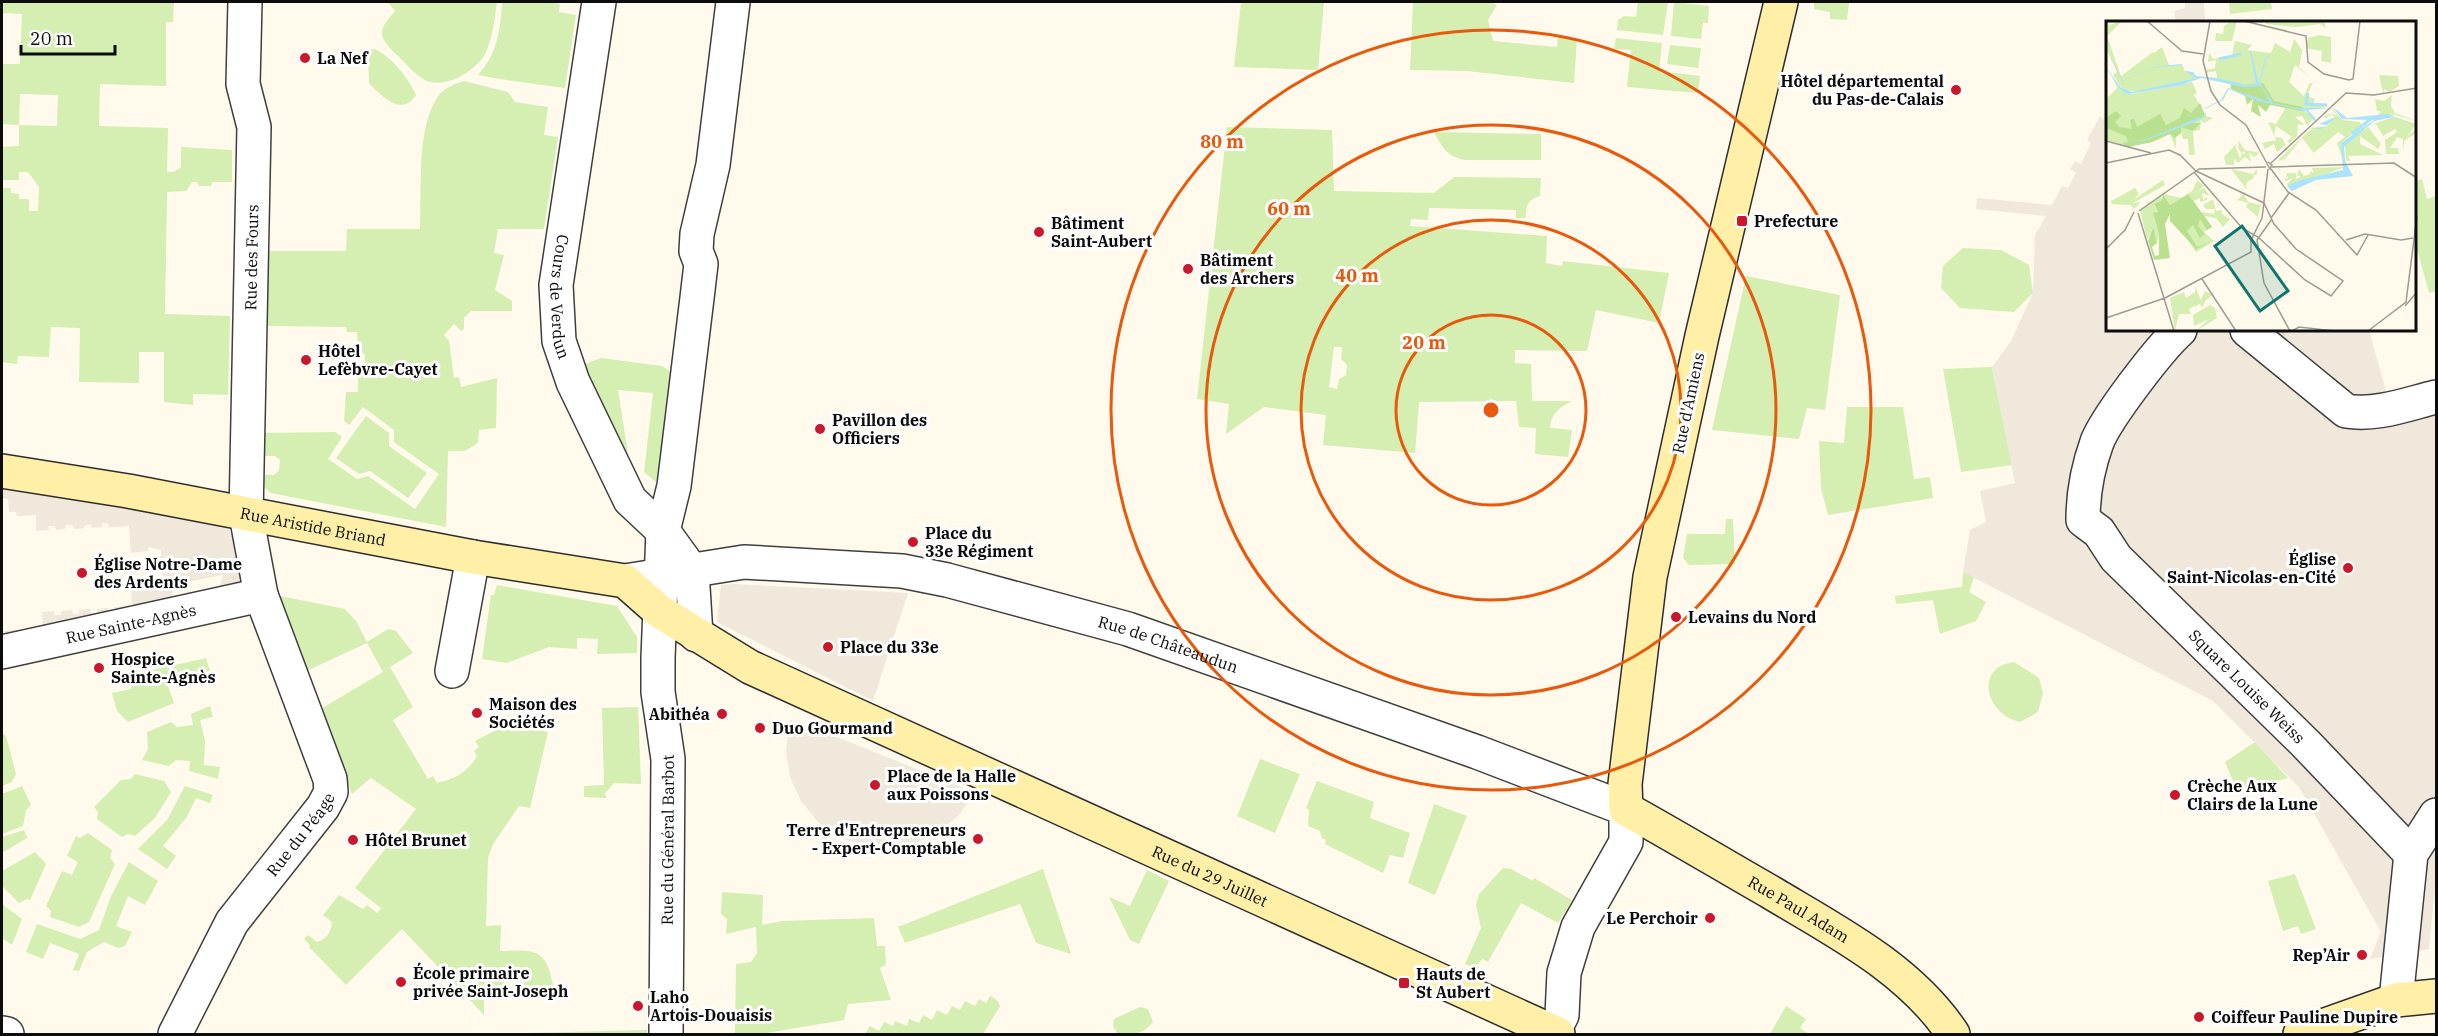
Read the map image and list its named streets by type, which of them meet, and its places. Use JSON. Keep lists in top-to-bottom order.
{
  "streets": {
    "street": [
      "Rue des Fours",
      "Cours de Verdun",
      "Rue d'Amiens",
      "Rue Aristide Briand",
      "Rue Sainte-Agnès",
      "Rue de Châteaudun",
      "Square Louise Weiss",
      "Rue du Péage",
      "Rue du Général Barbot",
      "Rue du 29 Juillet",
      "Rue Paul Adam"
    ]
  },
  "crossings": [
    ["Rue des Fours", "Rue Aristide Briand"],
    ["Rue des Fours", "Rue du Péage"],
    ["Rue d'Amiens", "Rue de Châteaudun"],
    ["Rue d'Amiens", "Rue Paul Adam"],
    ["Rue Aristide Briand", "Rue de Châteaudun"],
    ["Rue Aristide Briand", "Rue du Péage"],
    ["Rue Sainte-Agnès", "Rue du Péage"],
    ["Rue de Châteaudun", "Rue du Général Barbot"],
    ["Rue de Châteaudun", "Rue Paul Adam"]
  ],
  "places": {
    "other": [
      "La Nef",
      "Hôtel départemental du Pas-de-Calais",
      "Bâtiment Saint-Aubert",
      "Bâtiment des Archers",
      "Hôtel Lefèbvre-Cayet",
      "Pavillon des Officiers",
      "Place du 33e Régiment",
      "Église Saint-Nicolas-en-Cité",
      "Église Notre-Dame des Ardents",
      "Levains du Nord",
      "Place du 33e",
      "Hospice Sainte-Agnès",
      "Maison des Sociétés",
      "Abithéa",
      "Duo Gourmand",
      "Place de la Halle aux Poissons",
      "Crèche Aux Clairs de la Lune",
      "Terre d'Entrepreneurs - Expert-Comptable",
      "Hôtel Brunet",
      "Le Perchoir",
      "Rep’Air",
      "École primaire privée Saint-Joseph",
      "Laho Artois-Douaisis",
      "Coiffeur Pauline Dupire"
    ],
    "transit": ["Prefecture", "Hauts de St Aubert"]
  },
  "scale_bar": "20 m",
  "rings": [
    "80 m",
    "60 m",
    "40 m",
    "20 m"
  ]
}
